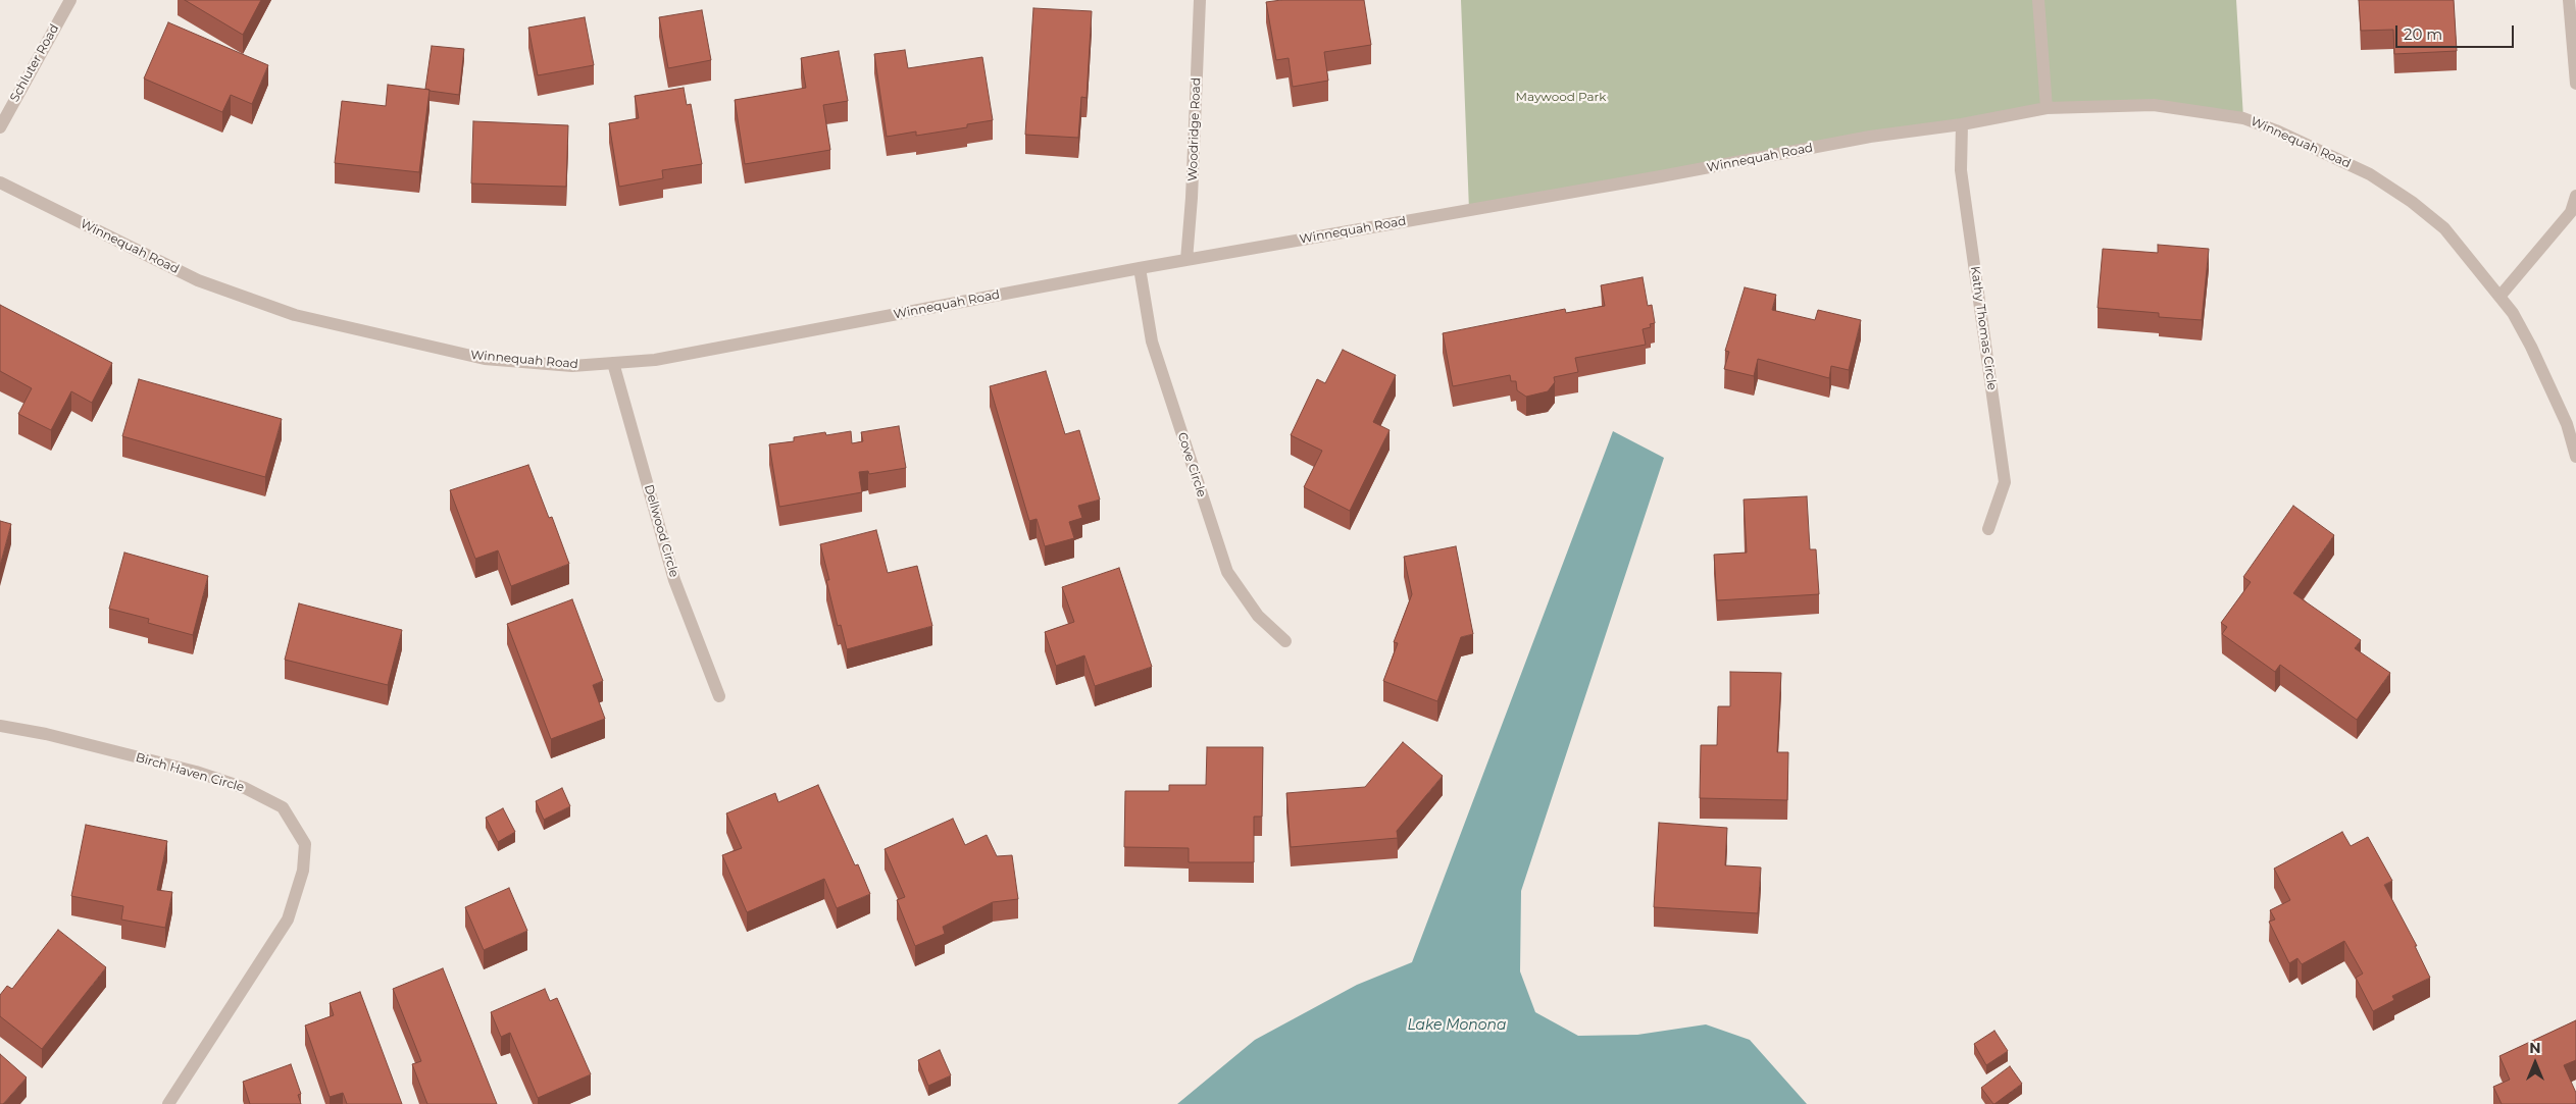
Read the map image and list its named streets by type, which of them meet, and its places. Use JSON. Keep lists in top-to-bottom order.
{
  "streets": {
    "street": [
      "Schluter Road",
      "Woodridge Road",
      "Winnequah Road",
      "Kathy Thomas Circle",
      "Cove Circle",
      "Dellwood Circle",
      "Birch Haven Circle"
    ]
  },
  "crossings": [
    ["Woodridge Road", "Winnequah Road"],
    ["Winnequah Road", "Kathy Thomas Circle"],
    ["Winnequah Road", "Cove Circle"],
    ["Winnequah Road", "Dellwood Circle"]
  ],
  "water": ["Lake Monona"],
  "parks": ["Maywood Park"],
  "scale_bar": "20 m",
  "north": "top"
}
